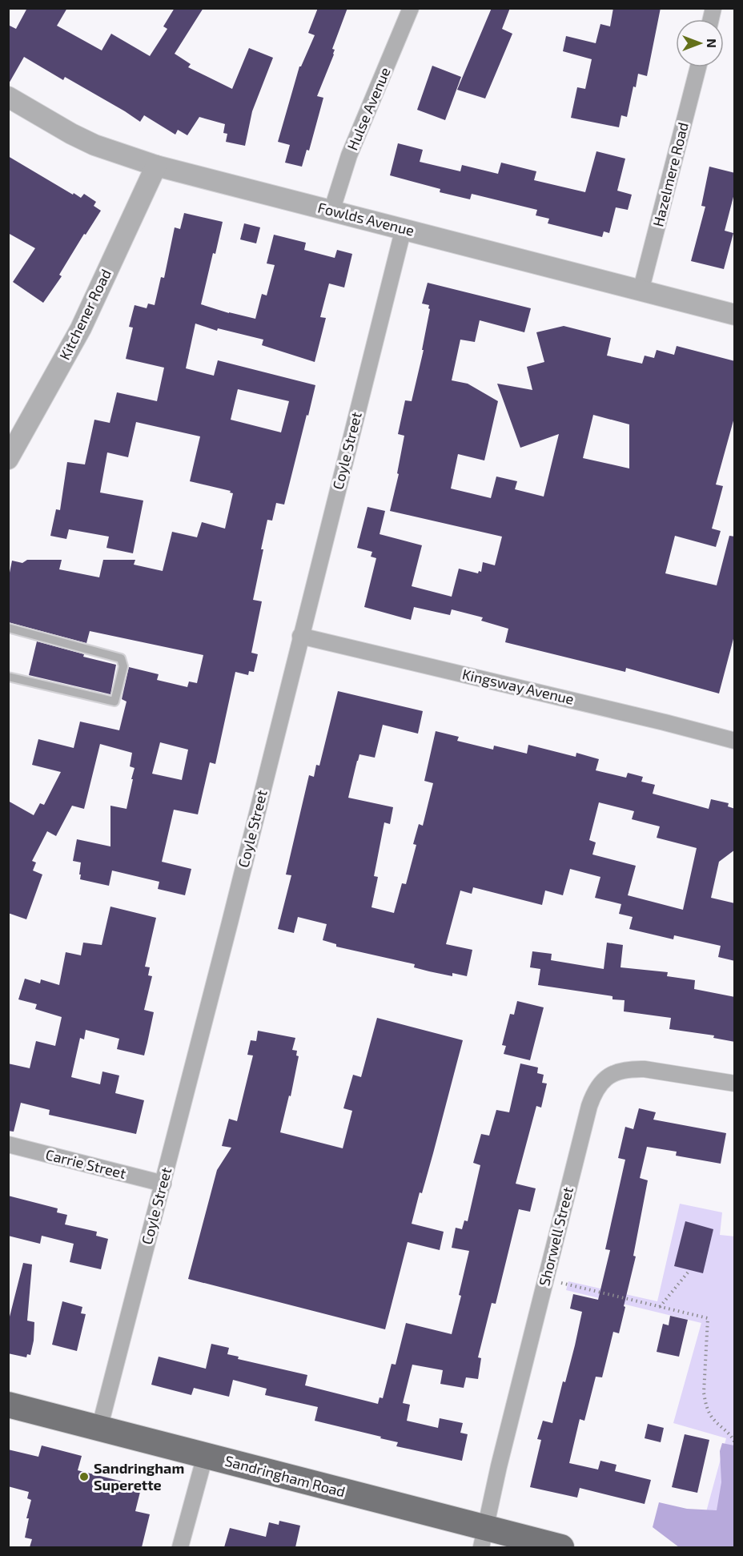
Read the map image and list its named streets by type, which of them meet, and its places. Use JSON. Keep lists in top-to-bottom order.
{
  "streets": {
    "main road": ["Sandringham Road"],
    "street": [
      "Hulse Avenue",
      "Hazelmere Road",
      "Fowlds Avenue",
      "Kitchener Road",
      "Coyle Street",
      "Kingsway Avenue",
      "Carrie Street",
      "Shorwell Street"
    ]
  },
  "crossings": [
    ["Hulse Avenue", "Fowlds Avenue"],
    ["Hazelmere Road", "Fowlds Avenue"],
    ["Fowlds Avenue", "Kitchener Road"],
    ["Fowlds Avenue", "Coyle Street"],
    ["Coyle Street", "Kingsway Avenue"],
    ["Coyle Street", "Carrie Street"],
    ["Coyle Street", "Sandringham Road"],
    ["Shorwell Street", "Sandringham Road"]
  ],
  "places": ["Sandringham Superette"],
  "north": "right"
}
